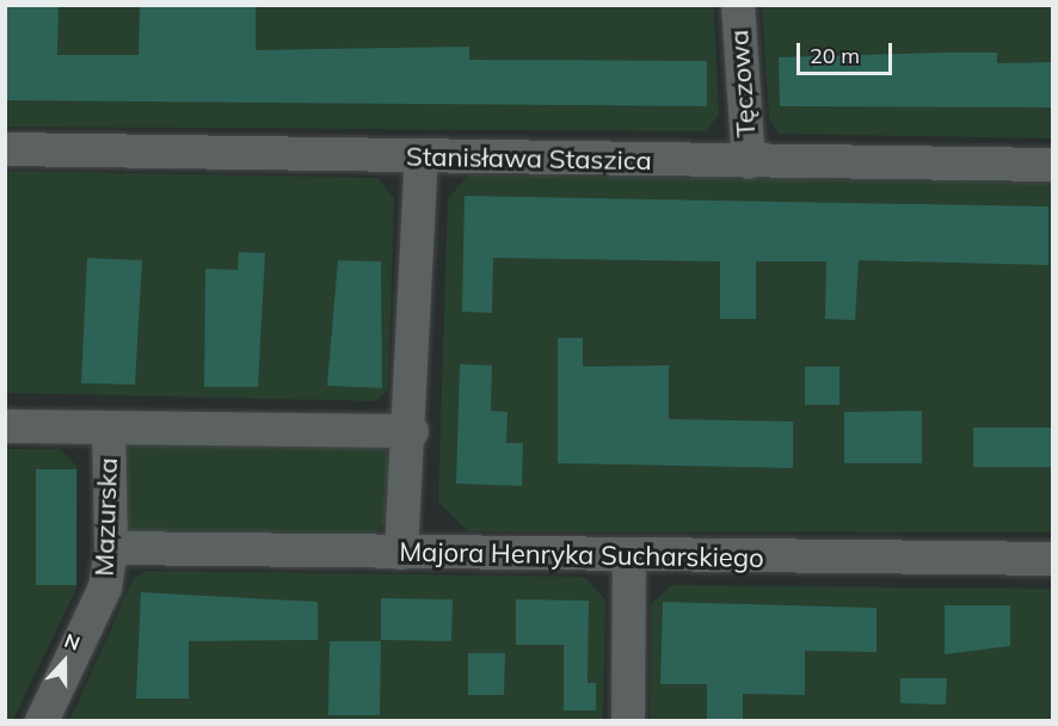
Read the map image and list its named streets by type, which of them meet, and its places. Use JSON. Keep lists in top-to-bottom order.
{
  "streets": {
    "street": [
      "Tęczowa",
      "Stanisława Staszica",
      "Mazurska",
      "Majora Henryka Sucharskiego"
    ]
  },
  "crossings": [
    ["Tęczowa", "Stanisława Staszica"],
    ["Mazurska", "Majora Henryka Sucharskiego"]
  ],
  "scale_bar": "20 m",
  "north": "top"
}
